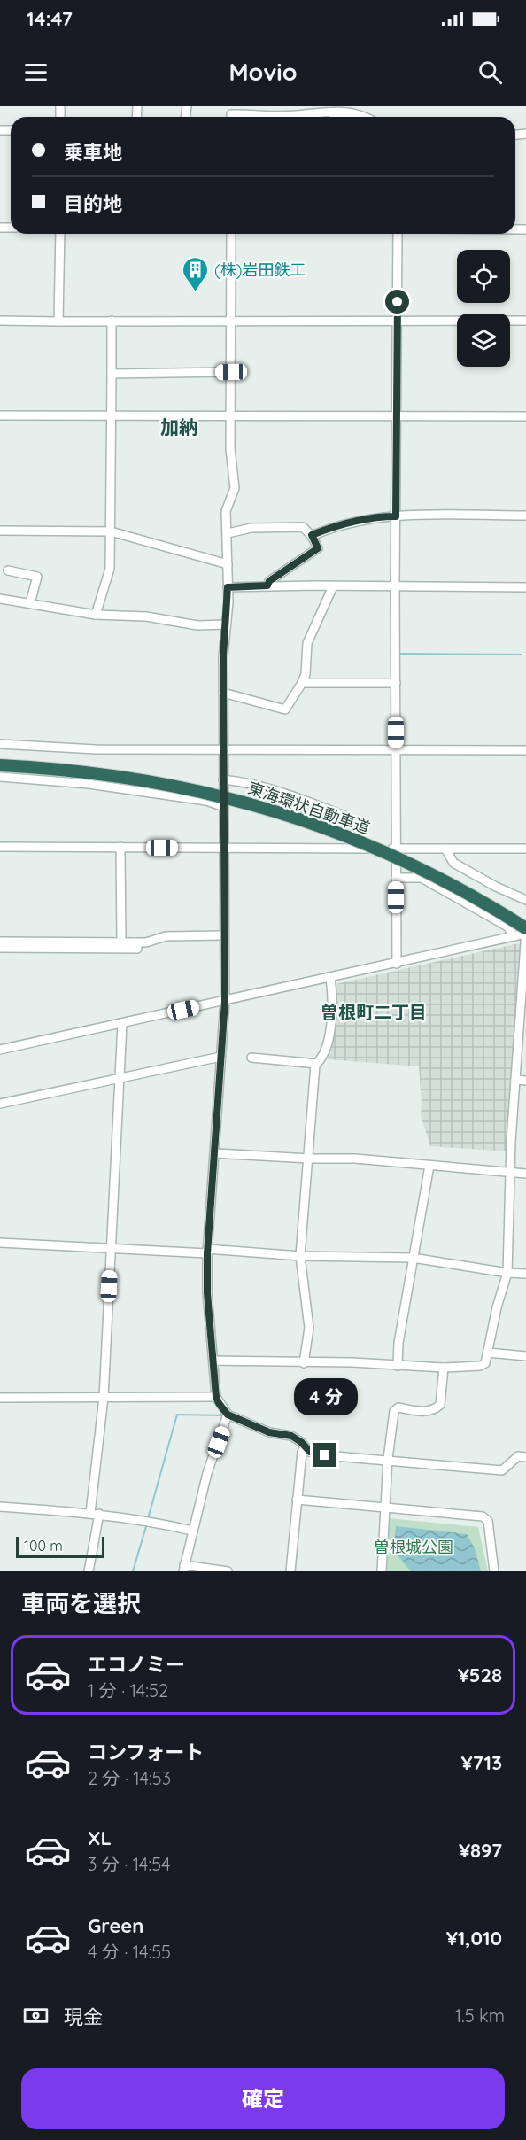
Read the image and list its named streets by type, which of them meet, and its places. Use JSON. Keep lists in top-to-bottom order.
{
  "streets": {
    "highway": ["東海環状自動車道"]
  },
  "districts": ["加納", "曽根町二丁目"],
  "parks": ["曽根城公園"],
  "places": {
    "building": ["(株)岩田鉄工"]
  },
  "scale_bar": "100 m",
  "page": {
    "status": "14:47",
    "header": "Movio",
    "banner": ["乗車地", "目的地"],
    "bubble": "4 分",
    "scale": "100 m",
    "heading": "車両を選択",
    "list": [
      {
        "name": "エコノミー",
        "note": "1 分 · 14:52",
        "value": "¥528"
      },
      {
        "name": "コンフォート",
        "note": "2 分 · 14:53",
        "value": "¥713"
      },
      {
        "name": "XL",
        "note": "3 分 · 14:54",
        "value": "¥897"
      },
      {
        "name": "Green",
        "note": "4 分 · 14:55",
        "value": "¥1,010"
      }
    ],
    "pay": ["現金", "1.5 km"],
    "buttons": "確定"
  }
}
